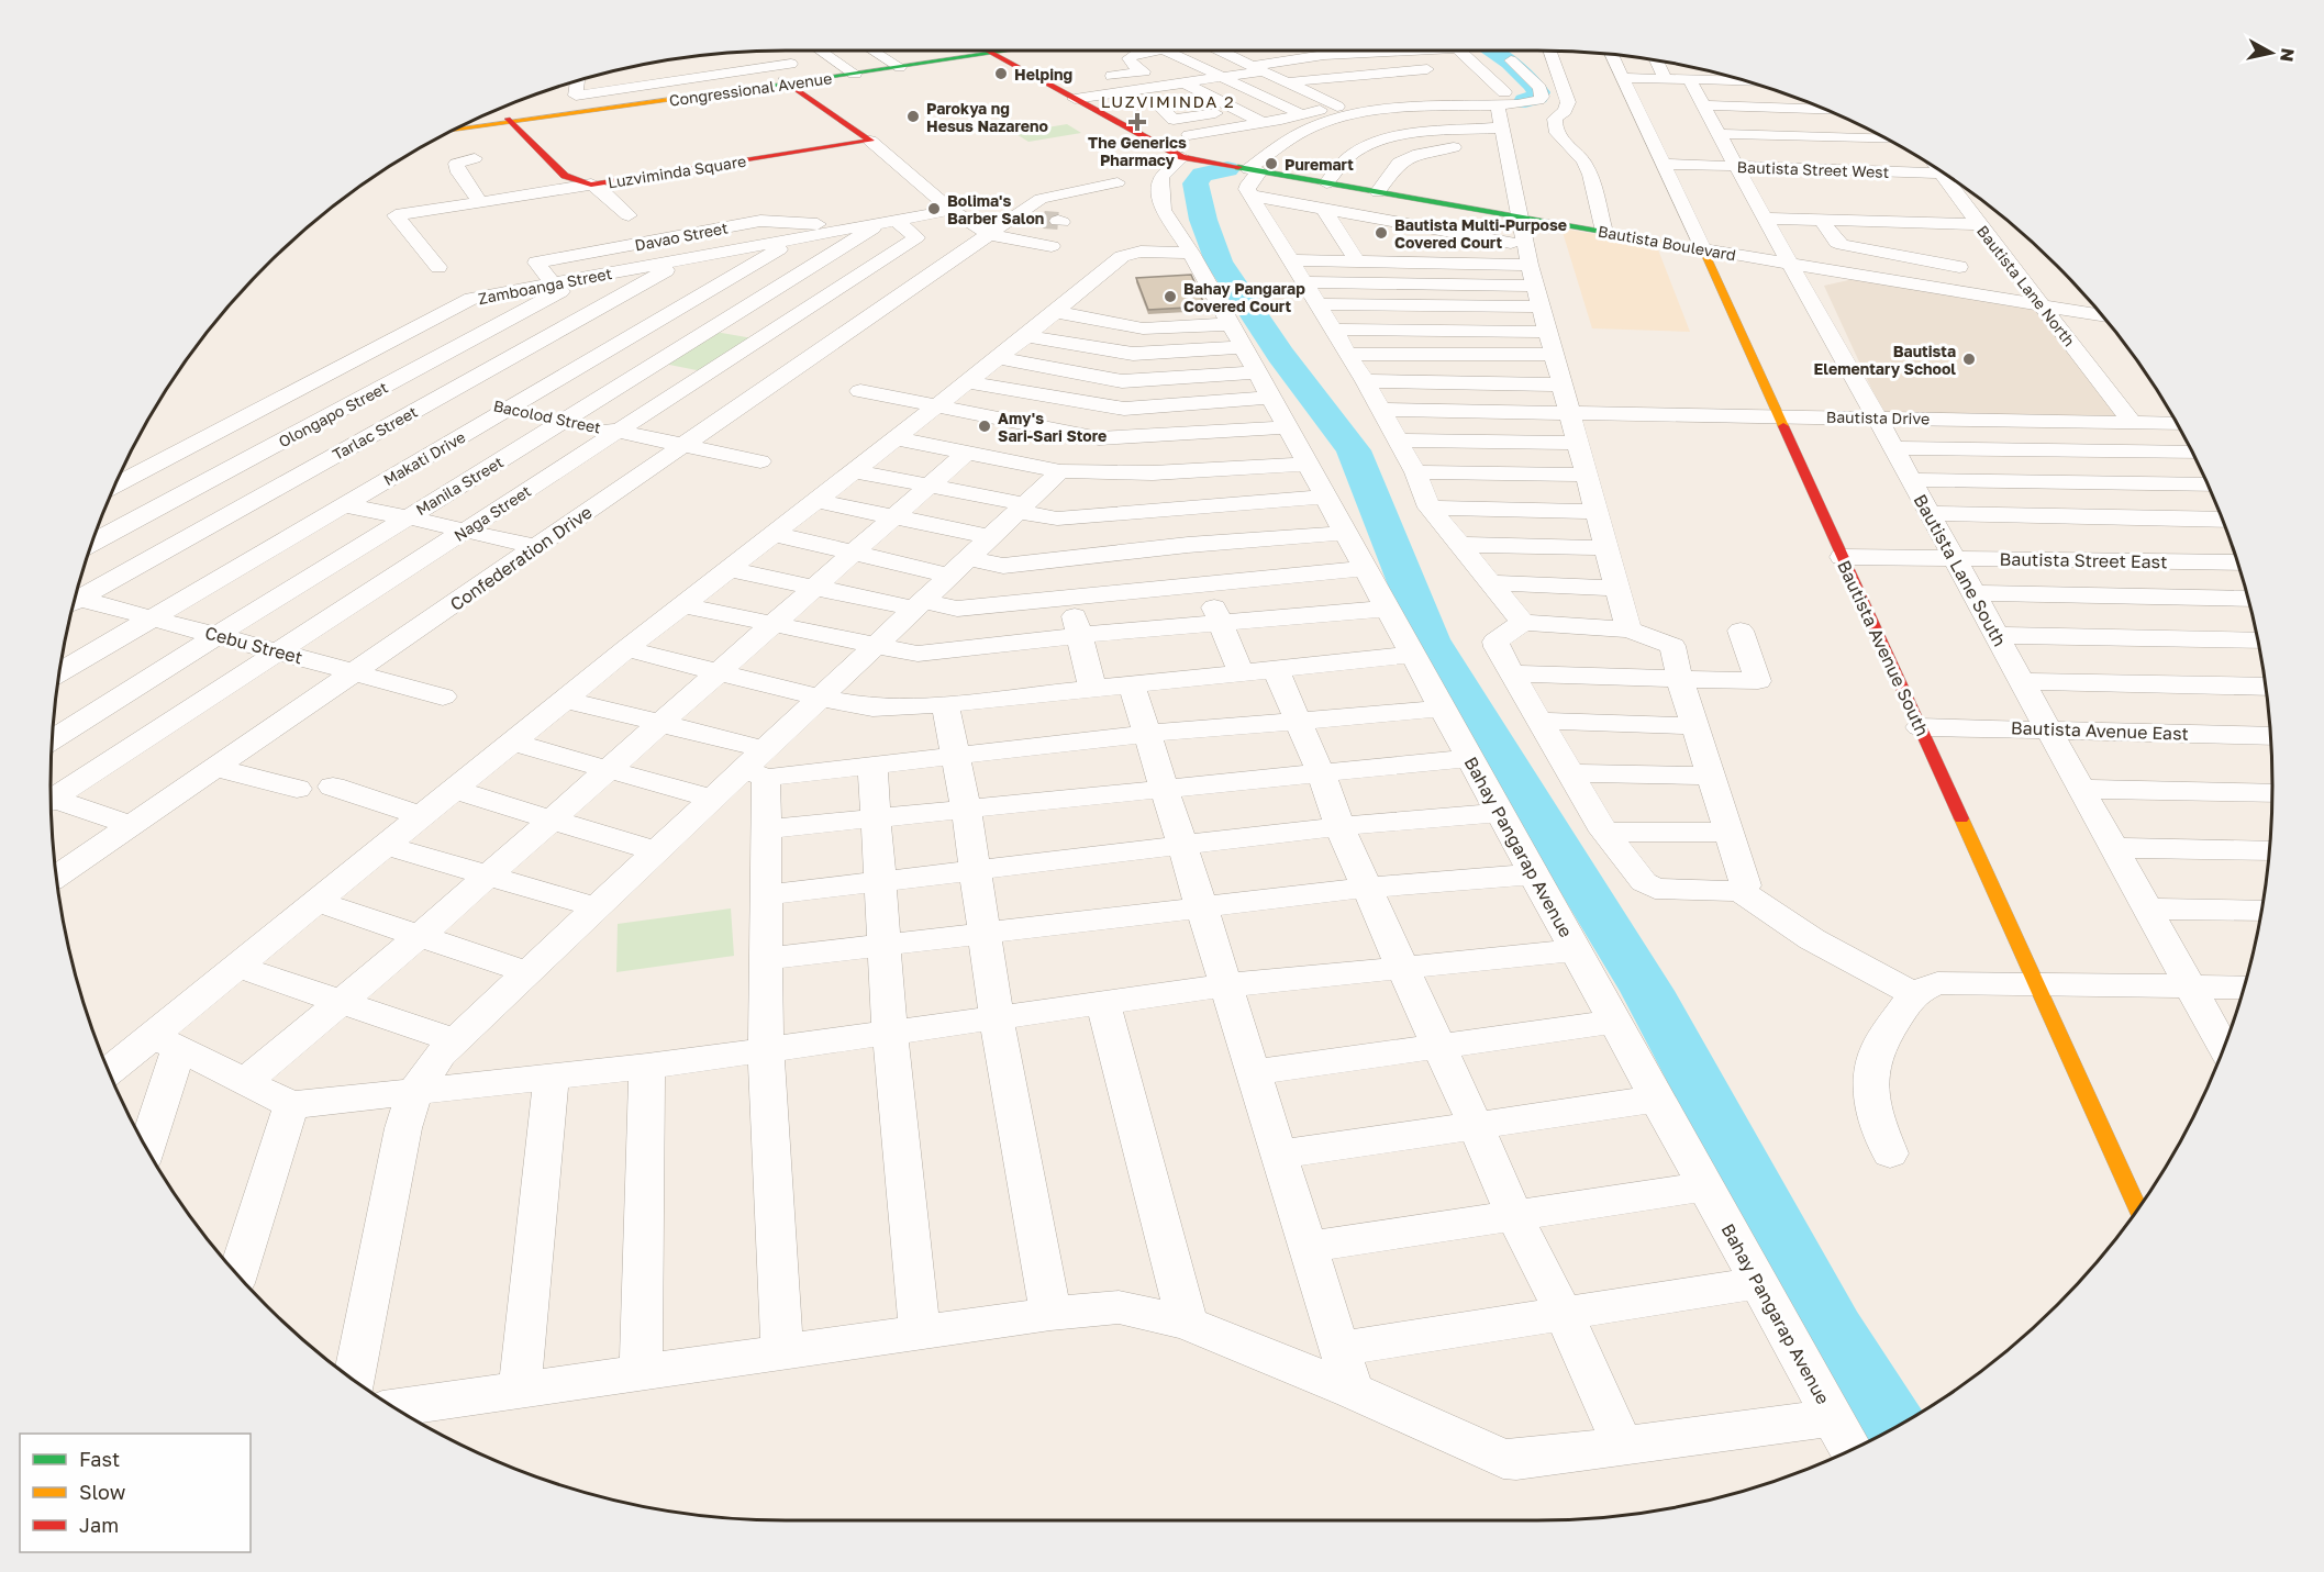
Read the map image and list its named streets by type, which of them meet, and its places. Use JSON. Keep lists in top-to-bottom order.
{
  "streets": {
    "street": [
      "Congressional Avenue",
      "Bautista Street West",
      "Luzviminda Square",
      "Davao Street",
      "Bautista Boulevard",
      "Zamboanga Street",
      "Bautista Lane North",
      "Olongapo Street",
      "Bacolod Street",
      "Bautista Drive",
      "Tarlac Street",
      "Makati Drive",
      "Manila Street",
      "Naga Street",
      "Confederation Drive",
      "Bautista Street East",
      "Bautista Lane South",
      "Cebu Street",
      "Bautista Avenue South",
      "Bautista Avenue East",
      "Bahay Pangarap Avenue"
    ]
  },
  "crossings": [
    ["Congressional Avenue", "Luzviminda Square"],
    ["Congressional Avenue", "Bautista Boulevard"],
    ["Bautista Street West", "Bautista Lane North"],
    ["Bautista Street West", "Bautista Lane South"],
    ["Bautista Street West", "Bautista Avenue South"],
    ["Davao Street", "Zamboanga Street"],
    ["Davao Street", "Manila Street"],
    ["Davao Street", "Naga Street"],
    ["Bautista Boulevard", "Bautista Lane North"],
    ["Bautista Boulevard", "Bautista Lane South"],
    ["Bautista Boulevard", "Bautista Avenue South"],
    ["Bautista Boulevard", "Bahay Pangarap Avenue"],
    ["Zamboanga Street", "Olongapo Street"],
    ["Zamboanga Street", "Bacolod Street"],
    ["Zamboanga Street", "Tarlac Street"],
    ["Zamboanga Street", "Makati Drive"],
    ["Zamboanga Street", "Manila Street"],
    ["Zamboanga Street", "Naga Street"],
    ["Bautista Lane North", "Bautista Drive"],
    ["Olongapo Street", "Bacolod Street"],
    ["Bacolod Street", "Tarlac Street"],
    ["Bacolod Street", "Makati Drive"],
    ["Bacolod Street", "Manila Street"],
    ["Bacolod Street", "Naga Street"],
    ["Bacolod Street", "Confederation Drive"],
    ["Bautista Drive", "Bautista Lane South"],
    ["Bautista Drive", "Bautista Avenue South"],
    ["Makati Drive", "Cebu Street"],
    ["Manila Street", "Naga Street"],
    ["Manila Street", "Cebu Street"],
    ["Naga Street", "Cebu Street"],
    ["Confederation Drive", "Cebu Street"],
    ["Bautista Street East", "Bautista Lane South"],
    ["Bautista Street East", "Bautista Avenue South"],
    ["Bautista Lane South", "Bautista Avenue East"],
    ["Bautista Avenue South", "Bautista Avenue East"]
  ],
  "districts": ["LUZVIMINDA 2"],
  "places": {
    "other": [
      "Helping",
      "Parokya ng Hesus Nazareno",
      "Puremart",
      "Bolima's Barber Salon",
      "Bautista Multi-Purpose Covered Court",
      "Bahay Pangarap Covered Court",
      "Bautista Elementary School",
      "Amy's Sari-Sari Store"
    ],
    "health": ["The Generics Pharmacy"]
  },
  "legend": ["Fast", "Slow", "Jam"],
  "north": "right"
}
